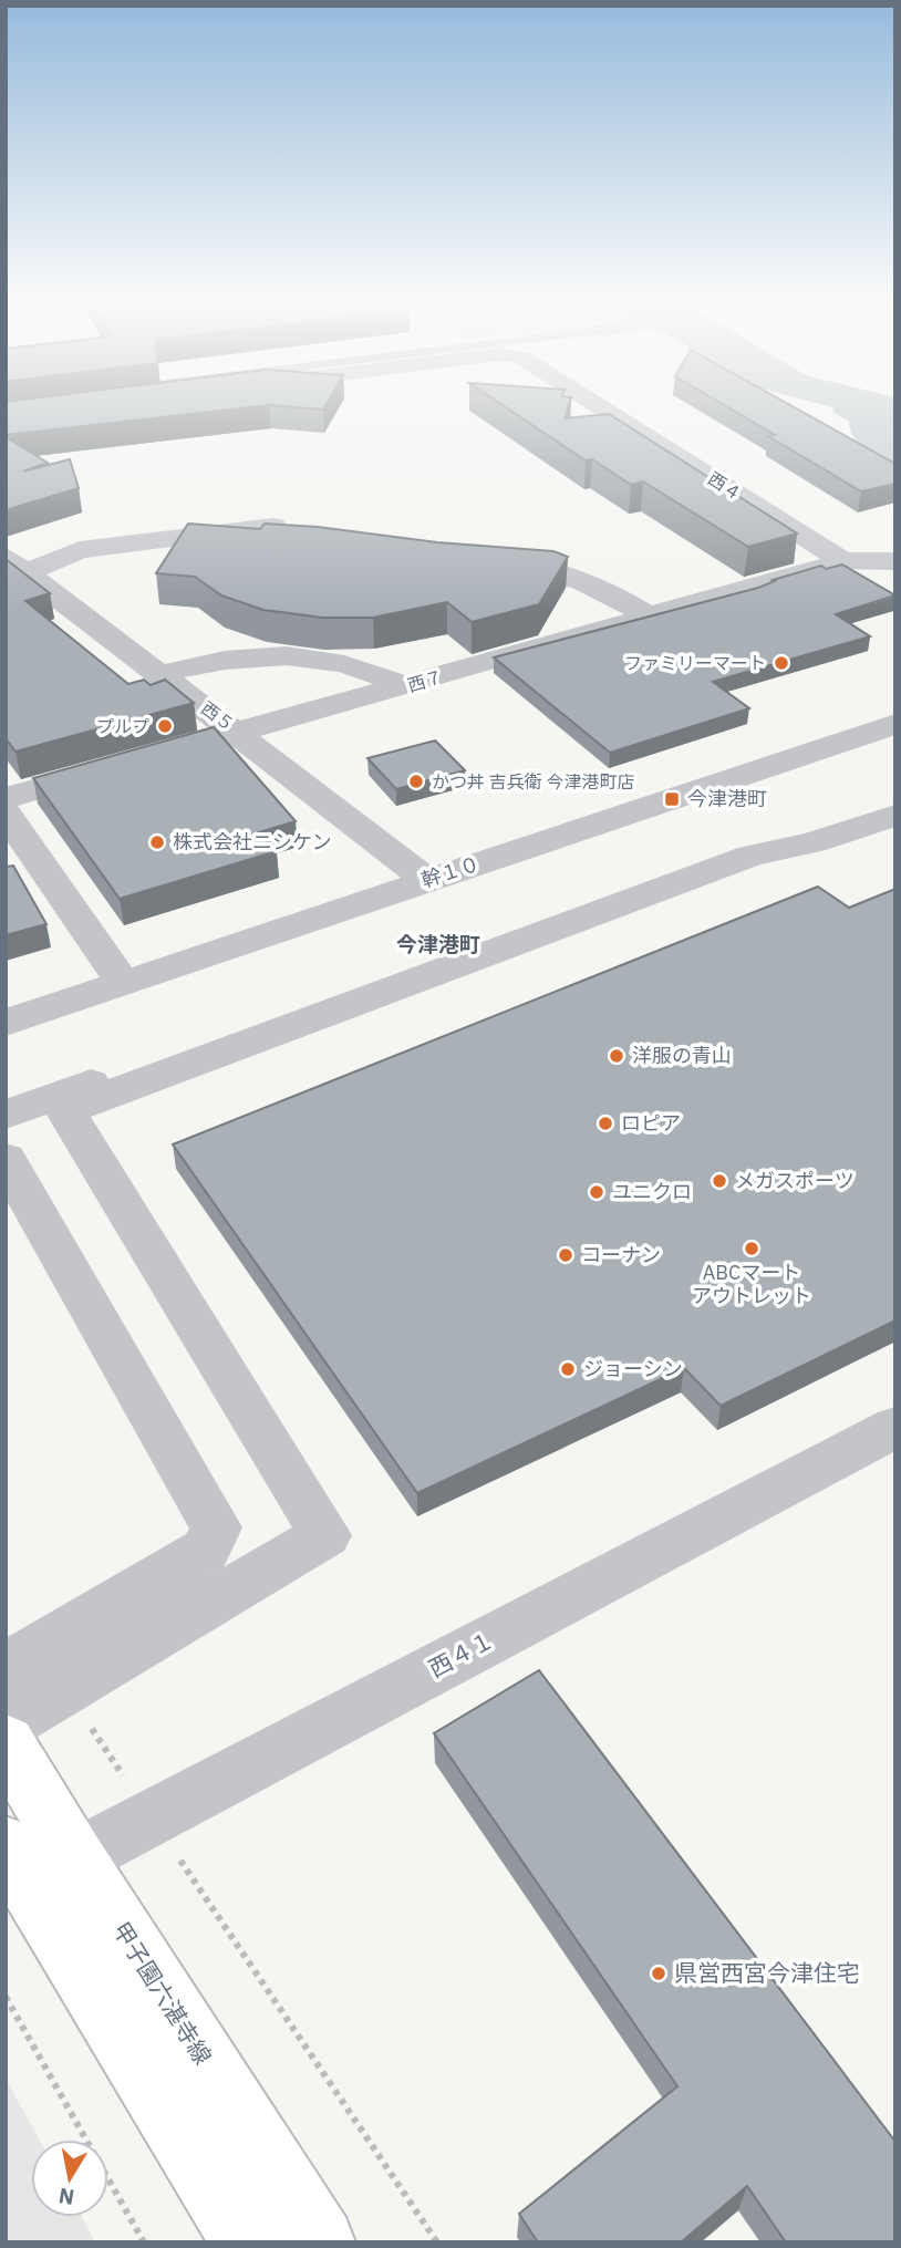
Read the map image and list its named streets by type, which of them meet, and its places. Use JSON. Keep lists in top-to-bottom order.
{
  "streets": {
    "main road": ["甲子園六湛寺線"],
    "street": [
      "西４",
      "西７",
      "西５",
      "幹１０",
      "西４１"
    ]
  },
  "crossings": [
    ["西４", "西７"],
    ["西７", "西５"],
    ["西５", "幹１０"],
    ["西４１", "甲子園六湛寺線"]
  ],
  "districts": ["今津港町"],
  "places": {
    "other": [
      "ファミリーマート",
      "プルプ",
      "かつ丼 吉兵衛 今津港町店",
      "株式会社ニシケン",
      "洋服の青山",
      "ロピア",
      "メガスポーツ",
      "ユニクロ",
      "ABCマート アウトレット",
      "コーナン",
      "ジョーシン",
      "県営西宮今津住宅"
    ],
    "transit": ["今津港町"]
  },
  "north": "bottom"
}
